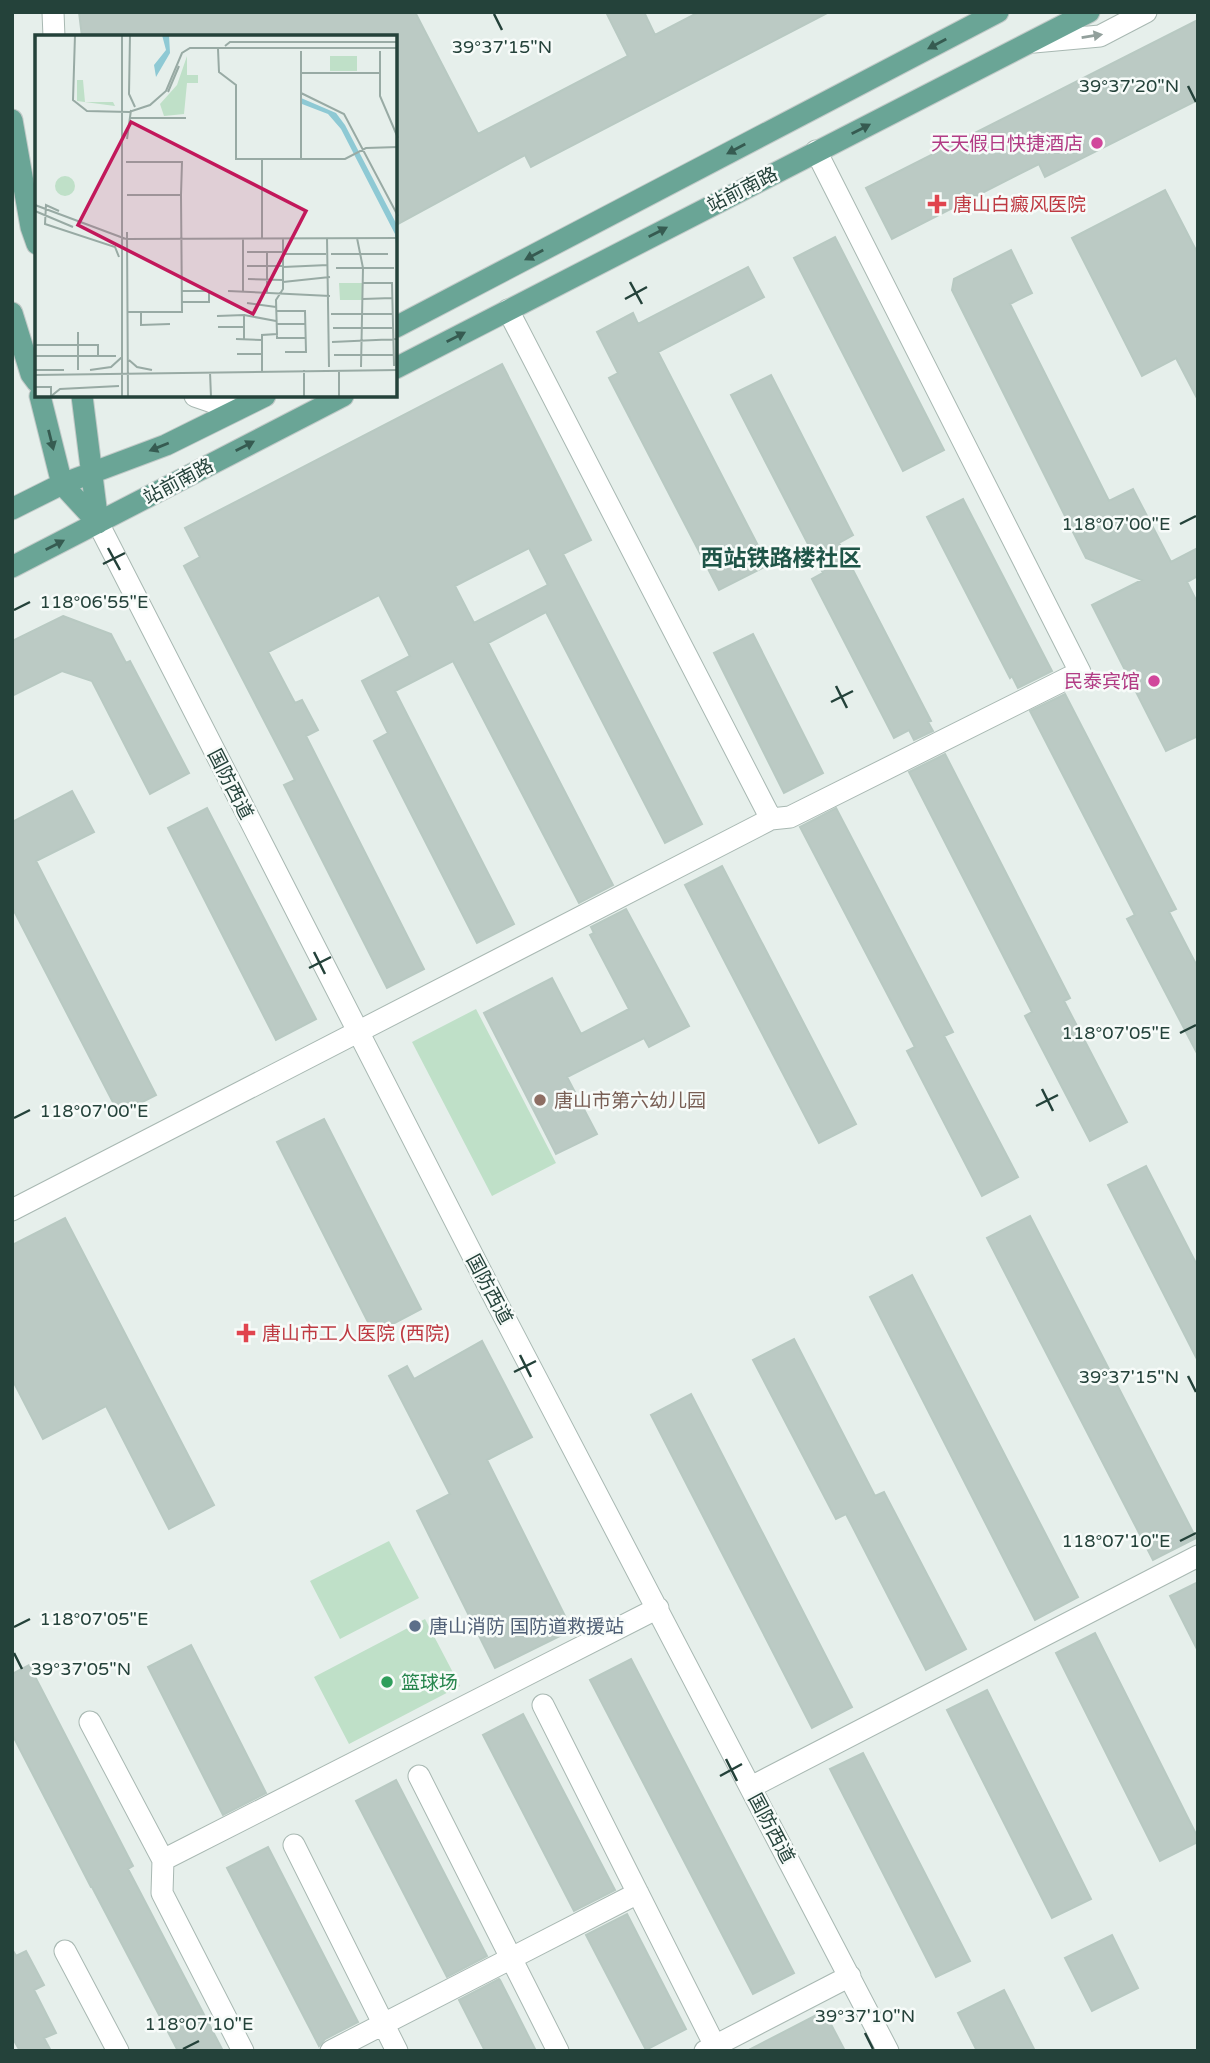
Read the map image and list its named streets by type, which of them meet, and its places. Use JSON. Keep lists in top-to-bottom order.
{
  "streets": {
    "main road": ["站前南路", "国防西道"]
  },
  "crossings": [
    ["站前南路", "国防西道"]
  ],
  "districts": ["西站铁路楼社区"],
  "places": {
    "other": [
      "天天假日快捷酒店",
      "民泰宾馆",
      "唐山市第六幼儿园",
      "唐山消防 国防道救援站",
      "篮球场"
    ],
    "health": ["唐山白癜风医院", "唐山市工人医院 (西院)"]
  },
  "coordinates": [
    "39°37'15\"N",
    "39°37'20\"N",
    "118°07'00\"E",
    "118°06'55\"E",
    "118°07'05\"E",
    "118°07'10\"E",
    "39°37'05\"N",
    "39°37'10\"N"
  ]
}
